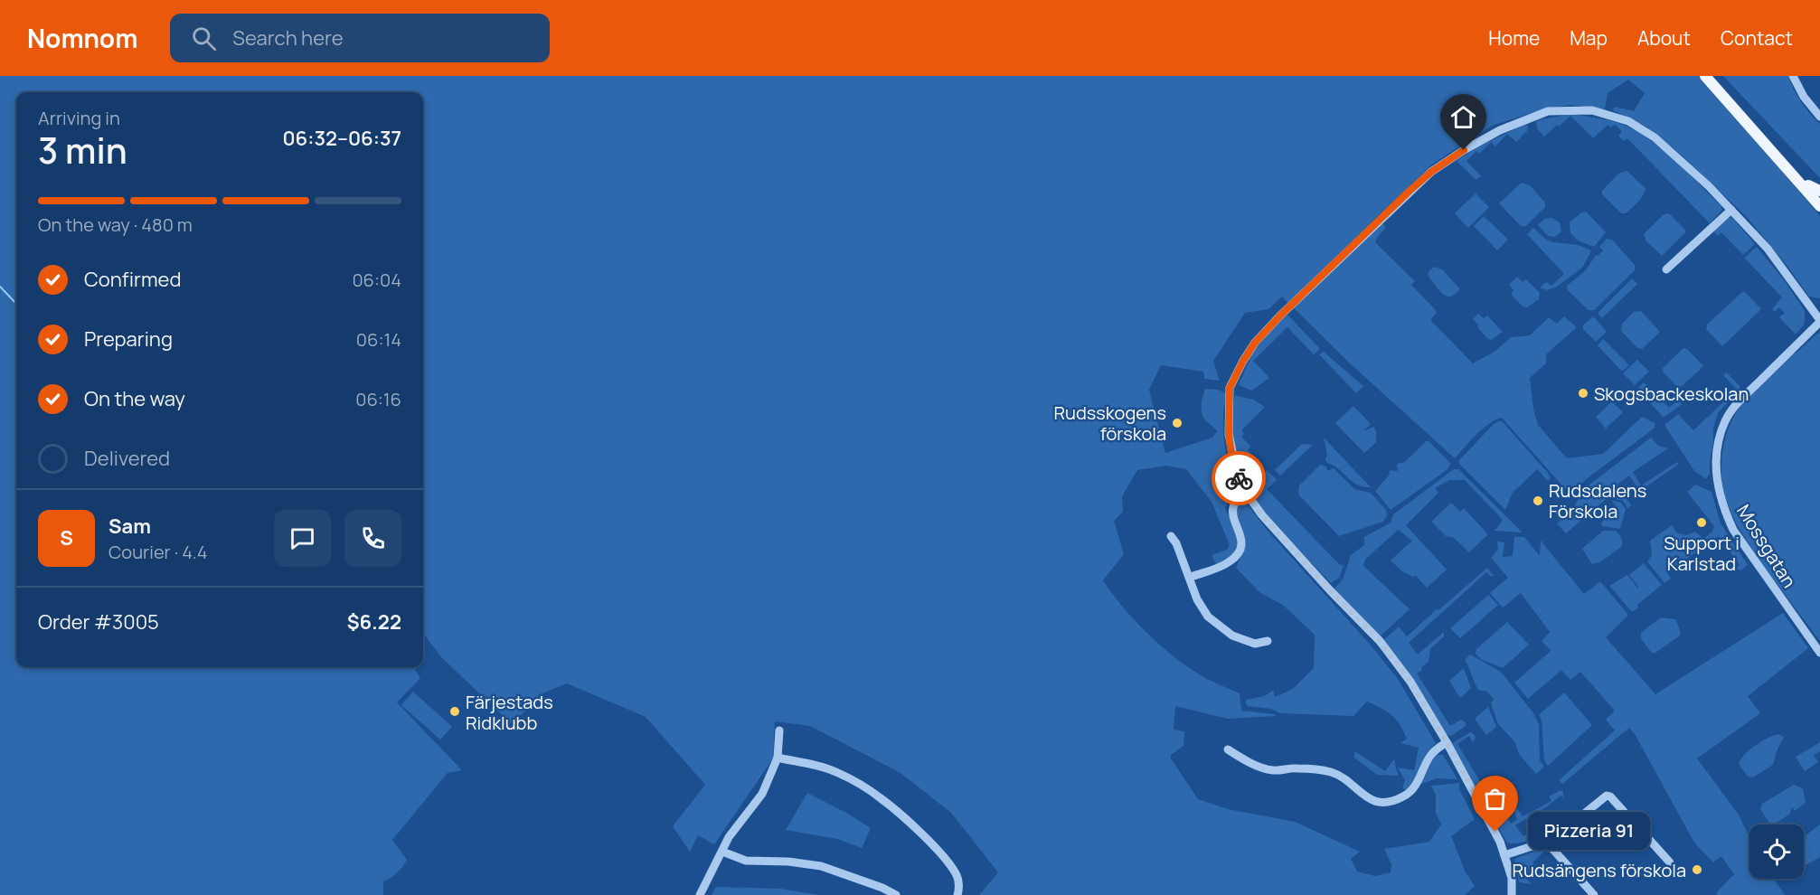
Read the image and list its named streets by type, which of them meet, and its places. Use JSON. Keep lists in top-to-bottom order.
{
  "streets": {
    "street": ["Mossgatan"]
  },
  "places": [
    "Skogsbackeskolan",
    "Rudsskogens förskola",
    "Rudsdalens Förskola",
    "Support i Karlstad",
    "Färjestads Ridklubb",
    "Pizzeria 91",
    "Rudsängens förskola"
  ],
  "page": {
    "header": "Nomnom",
    "search": "Search here",
    "nav": [
      "Home",
      "Map",
      "About",
      "Contact"
    ],
    "heading": ["3 min", "Arriving in", "06:32–06:37"],
    "panel": [
      "Sam",
      "Courier · 4.4",
      "Order #3005",
      "$6.22"
    ],
    "bar": "On the way · 480 m",
    "list": [
      ["Confirmed", "06:04"],
      ["Preparing", "06:14"],
      ["On the way", "06:16"],
      "Delivered"
    ],
    "round": "S",
    "bubble": "Pizzeria 91"
  }
}
